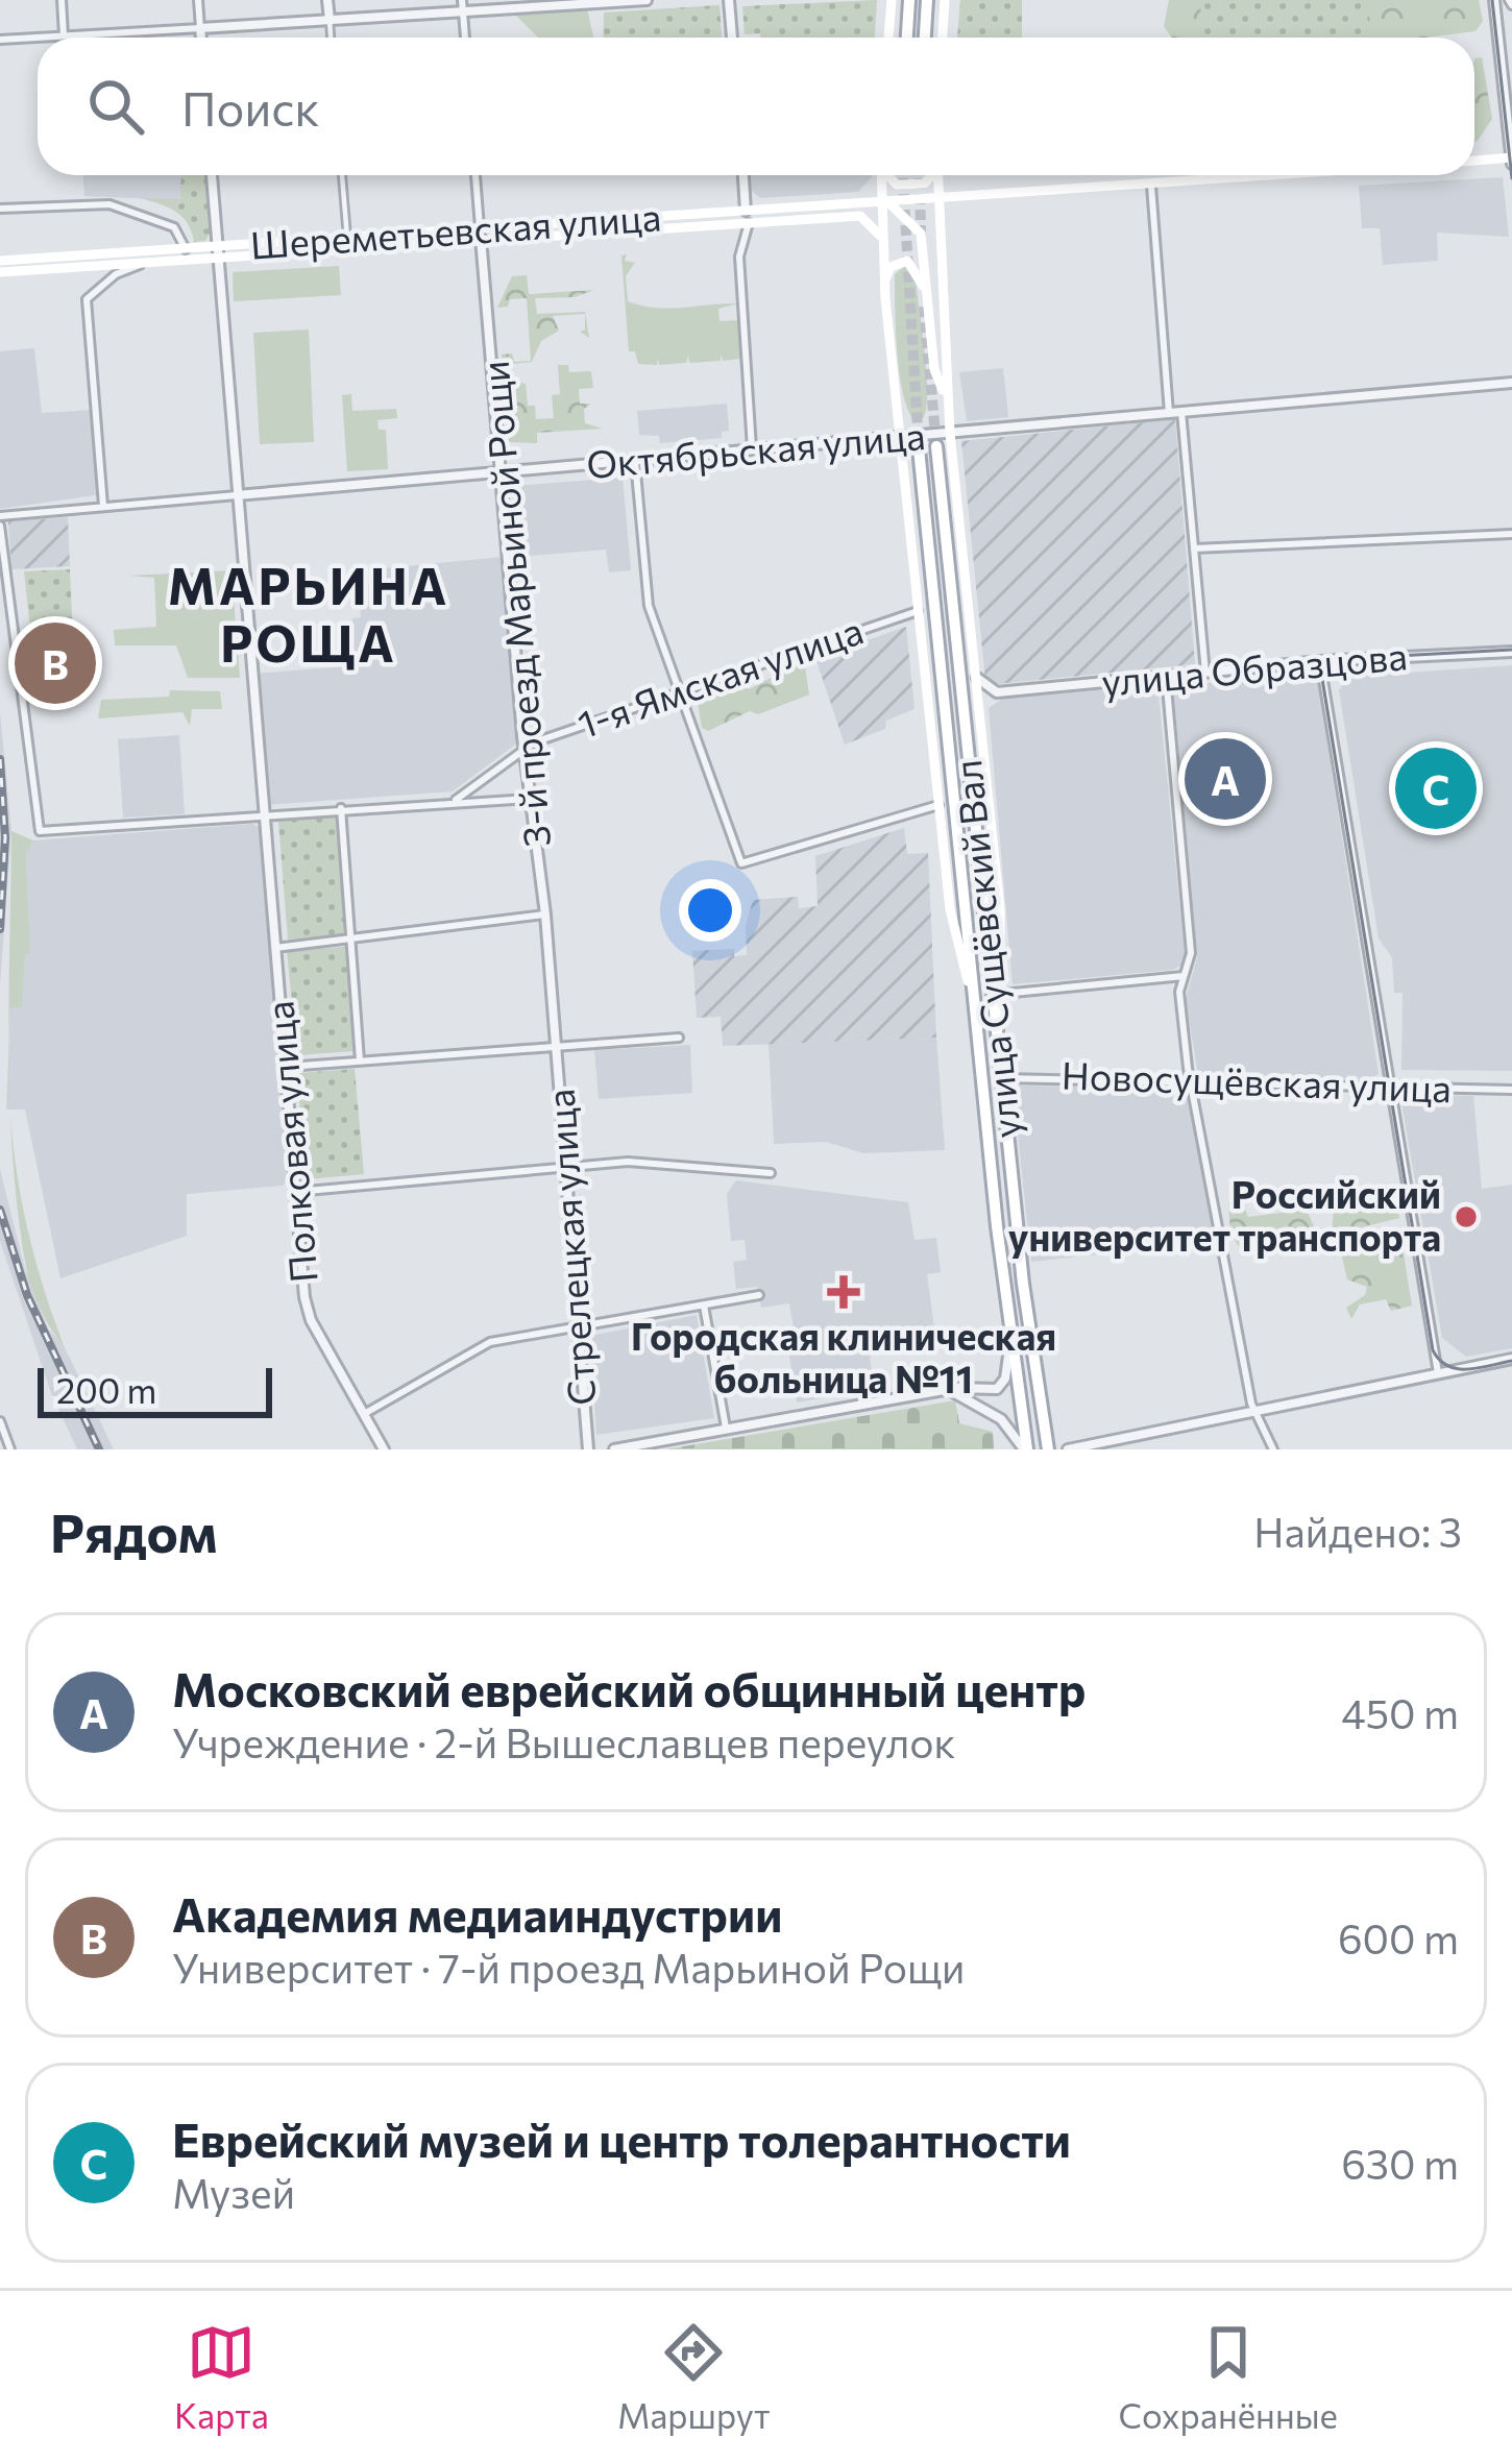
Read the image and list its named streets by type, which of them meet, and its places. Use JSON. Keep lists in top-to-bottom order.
{
  "streets": {
    "main road": ["Шереметьевская улица", "улица Сущёвский Вал"],
    "street": [
      "Октябрьская улица",
      "3-й проезд Марьиной Рощи",
      "улица Образцова",
      "1-я Ямская улица",
      "Новосущёвская улица",
      "Полковая улица",
      "Стрелецкая улица"
    ]
  },
  "crossings": [
    ["Шереметьевская улица", "3-й проезд Марьиной Рощи"],
    ["Шереметьевская улица", "Полковая улица"],
    ["Октябрьская улица", "3-й проезд Марьиной Рощи"],
    ["Октябрьская улица", "Полковая улица"],
    ["3-й проезд Марьиной Рощи", "1-я Ямская улица"],
    ["3-й проезд Марьиной Рощи", "Стрелецкая улица"],
    ["улица Сущёвский Вал", "Новосущёвская улица"]
  ],
  "districts": ["МАРЬИНА РОЩА"],
  "places": {
    "other": ["Российский университет транспорта"],
    "health": ["Городская клиническая больница №11"]
  },
  "scale_bar": "200 m",
  "page": {
    "search": "Поиск",
    "pins": ["B", "A", "C"],
    "scale": "200 m",
    "heading": ["Рядом", "Найдено: 3"],
    "list": [
      {
        "mark": "A",
        "name": "Московский еврейский общинный центр",
        "note": "Учреждение · 2-й Вышеславцев переулок",
        "value": "450 m"
      },
      {
        "mark": "B",
        "name": "Академия медиаиндустрии",
        "note": "Университет · 7-й проезд Марьиной Рощи",
        "value": "600 m"
      },
      {
        "mark": "C",
        "name": "Еврейский музей и центр толерантности",
        "note": "Музей",
        "value": "630 m"
      }
    ],
    "nav": ["Карта", "Маршрут", "Сохранённые"]
  }
}
